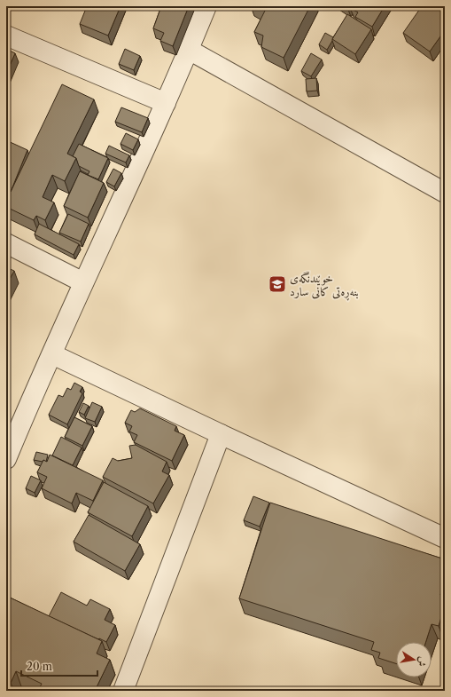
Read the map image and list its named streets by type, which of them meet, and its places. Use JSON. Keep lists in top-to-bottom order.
{
  "places": {
    "school or university": ["خوێندنگەی بنەڕەتی کانی سارد"]
  },
  "scale_bar": "20 m",
  "north": "right"
}
